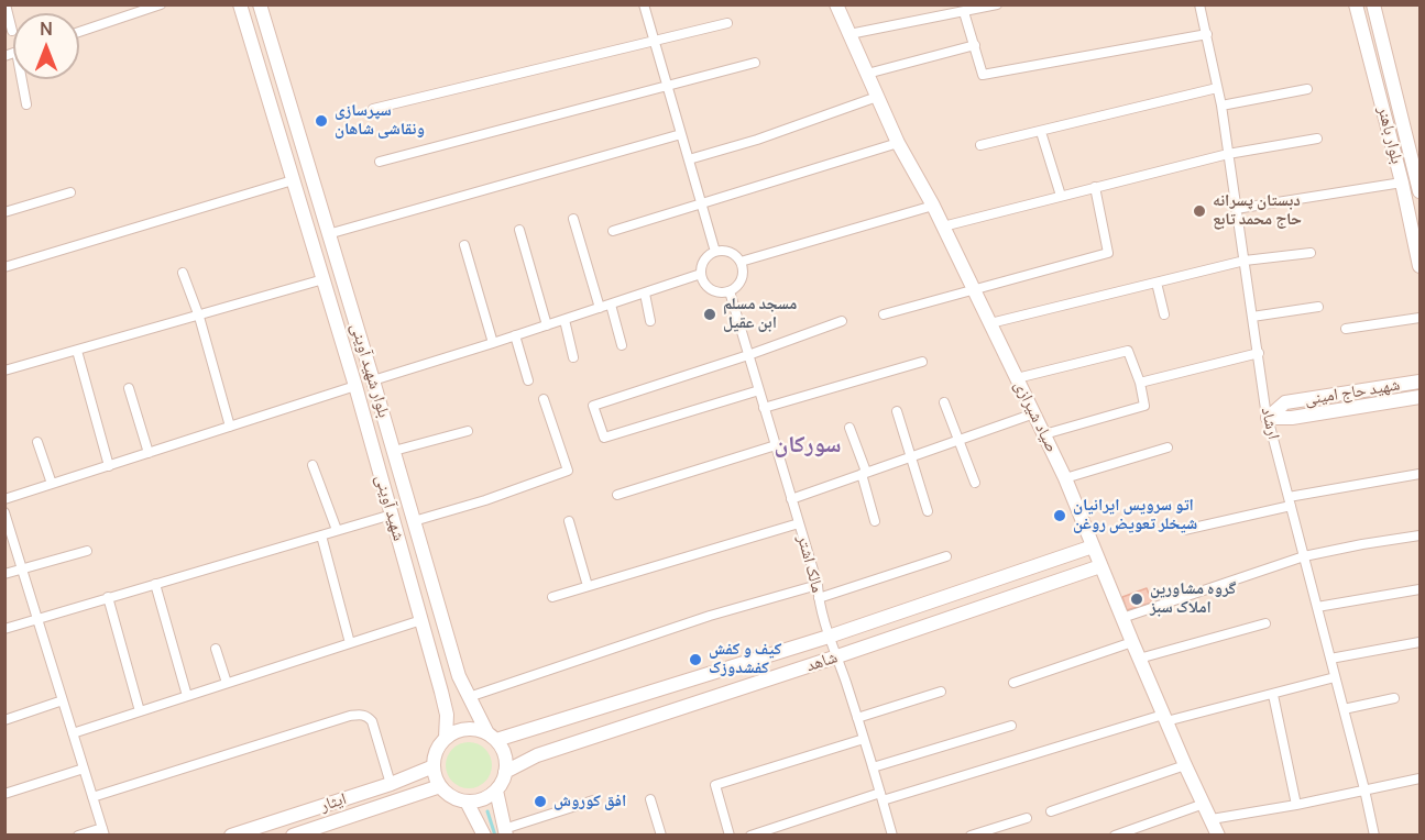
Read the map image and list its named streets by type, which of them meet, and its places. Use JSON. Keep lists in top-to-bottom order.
{
  "streets": {
    "street": [
      "بلوار باهنر",
      "بلوار شهید آوینی",
      "شهید حاج امینی",
      "صیاد شیرازی",
      "ارشاد",
      "شهید آوینی",
      "مالک اشتر",
      "شاهد",
      "ایثار"
    ]
  },
  "crossings": [
    ["بلوار شهید آوینی", "شهید آوینی"],
    ["بلوار شهید آوینی", "شاهد"],
    ["بلوار شهید آوینی", "ایثار"],
    ["شهید حاج امینی", "ارشاد"],
    ["صیاد شیرازی", "شاهد"],
    ["شهید آوینی", "شاهد"],
    ["شهید آوینی", "ایثار"],
    ["مالک اشتر", "شاهد"],
    ["شاهد", "ایثار"]
  ],
  "districts": ["سورکان"],
  "places": [
    "سپرسازی و‌نقاشی شاهان",
    "دبستان پسرانه حاج محمد تابع",
    "مسجد مسلم ابن عقیل",
    "اتو سرویس ایرانیان شیخلر تعویض روغن",
    "گروه مشاورین املاک سبز",
    "کیف و کفش کفشدوزک",
    "افق کوروش"
  ],
  "north": "top"
}
